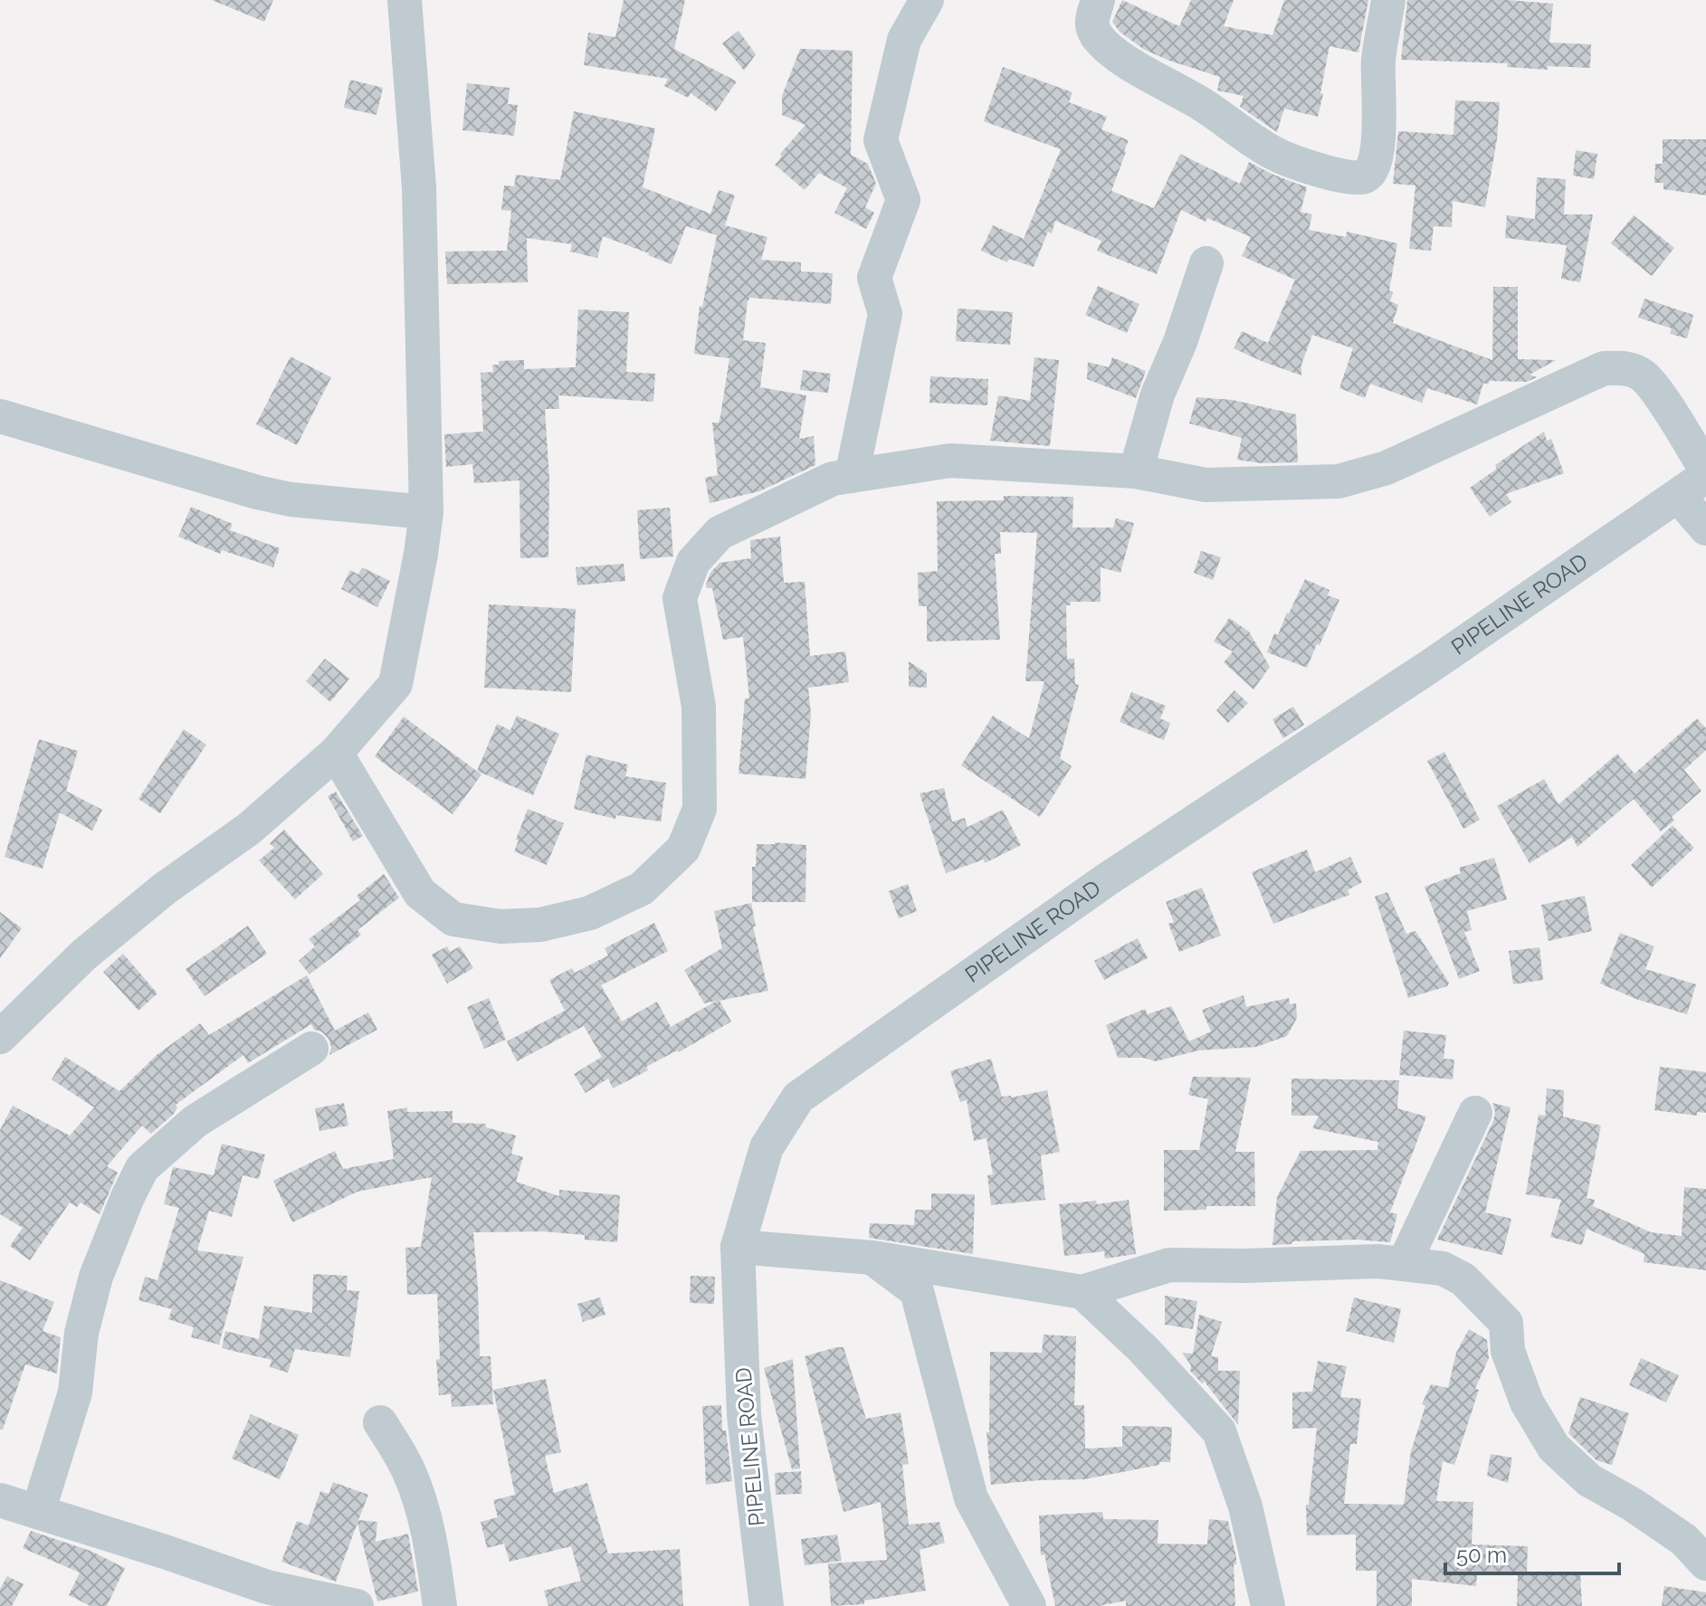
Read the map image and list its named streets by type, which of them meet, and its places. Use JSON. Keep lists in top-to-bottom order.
{
  "streets": {
    "street": ["PIPELINE ROAD"]
  },
  "scale_bar": "50 m"
}
